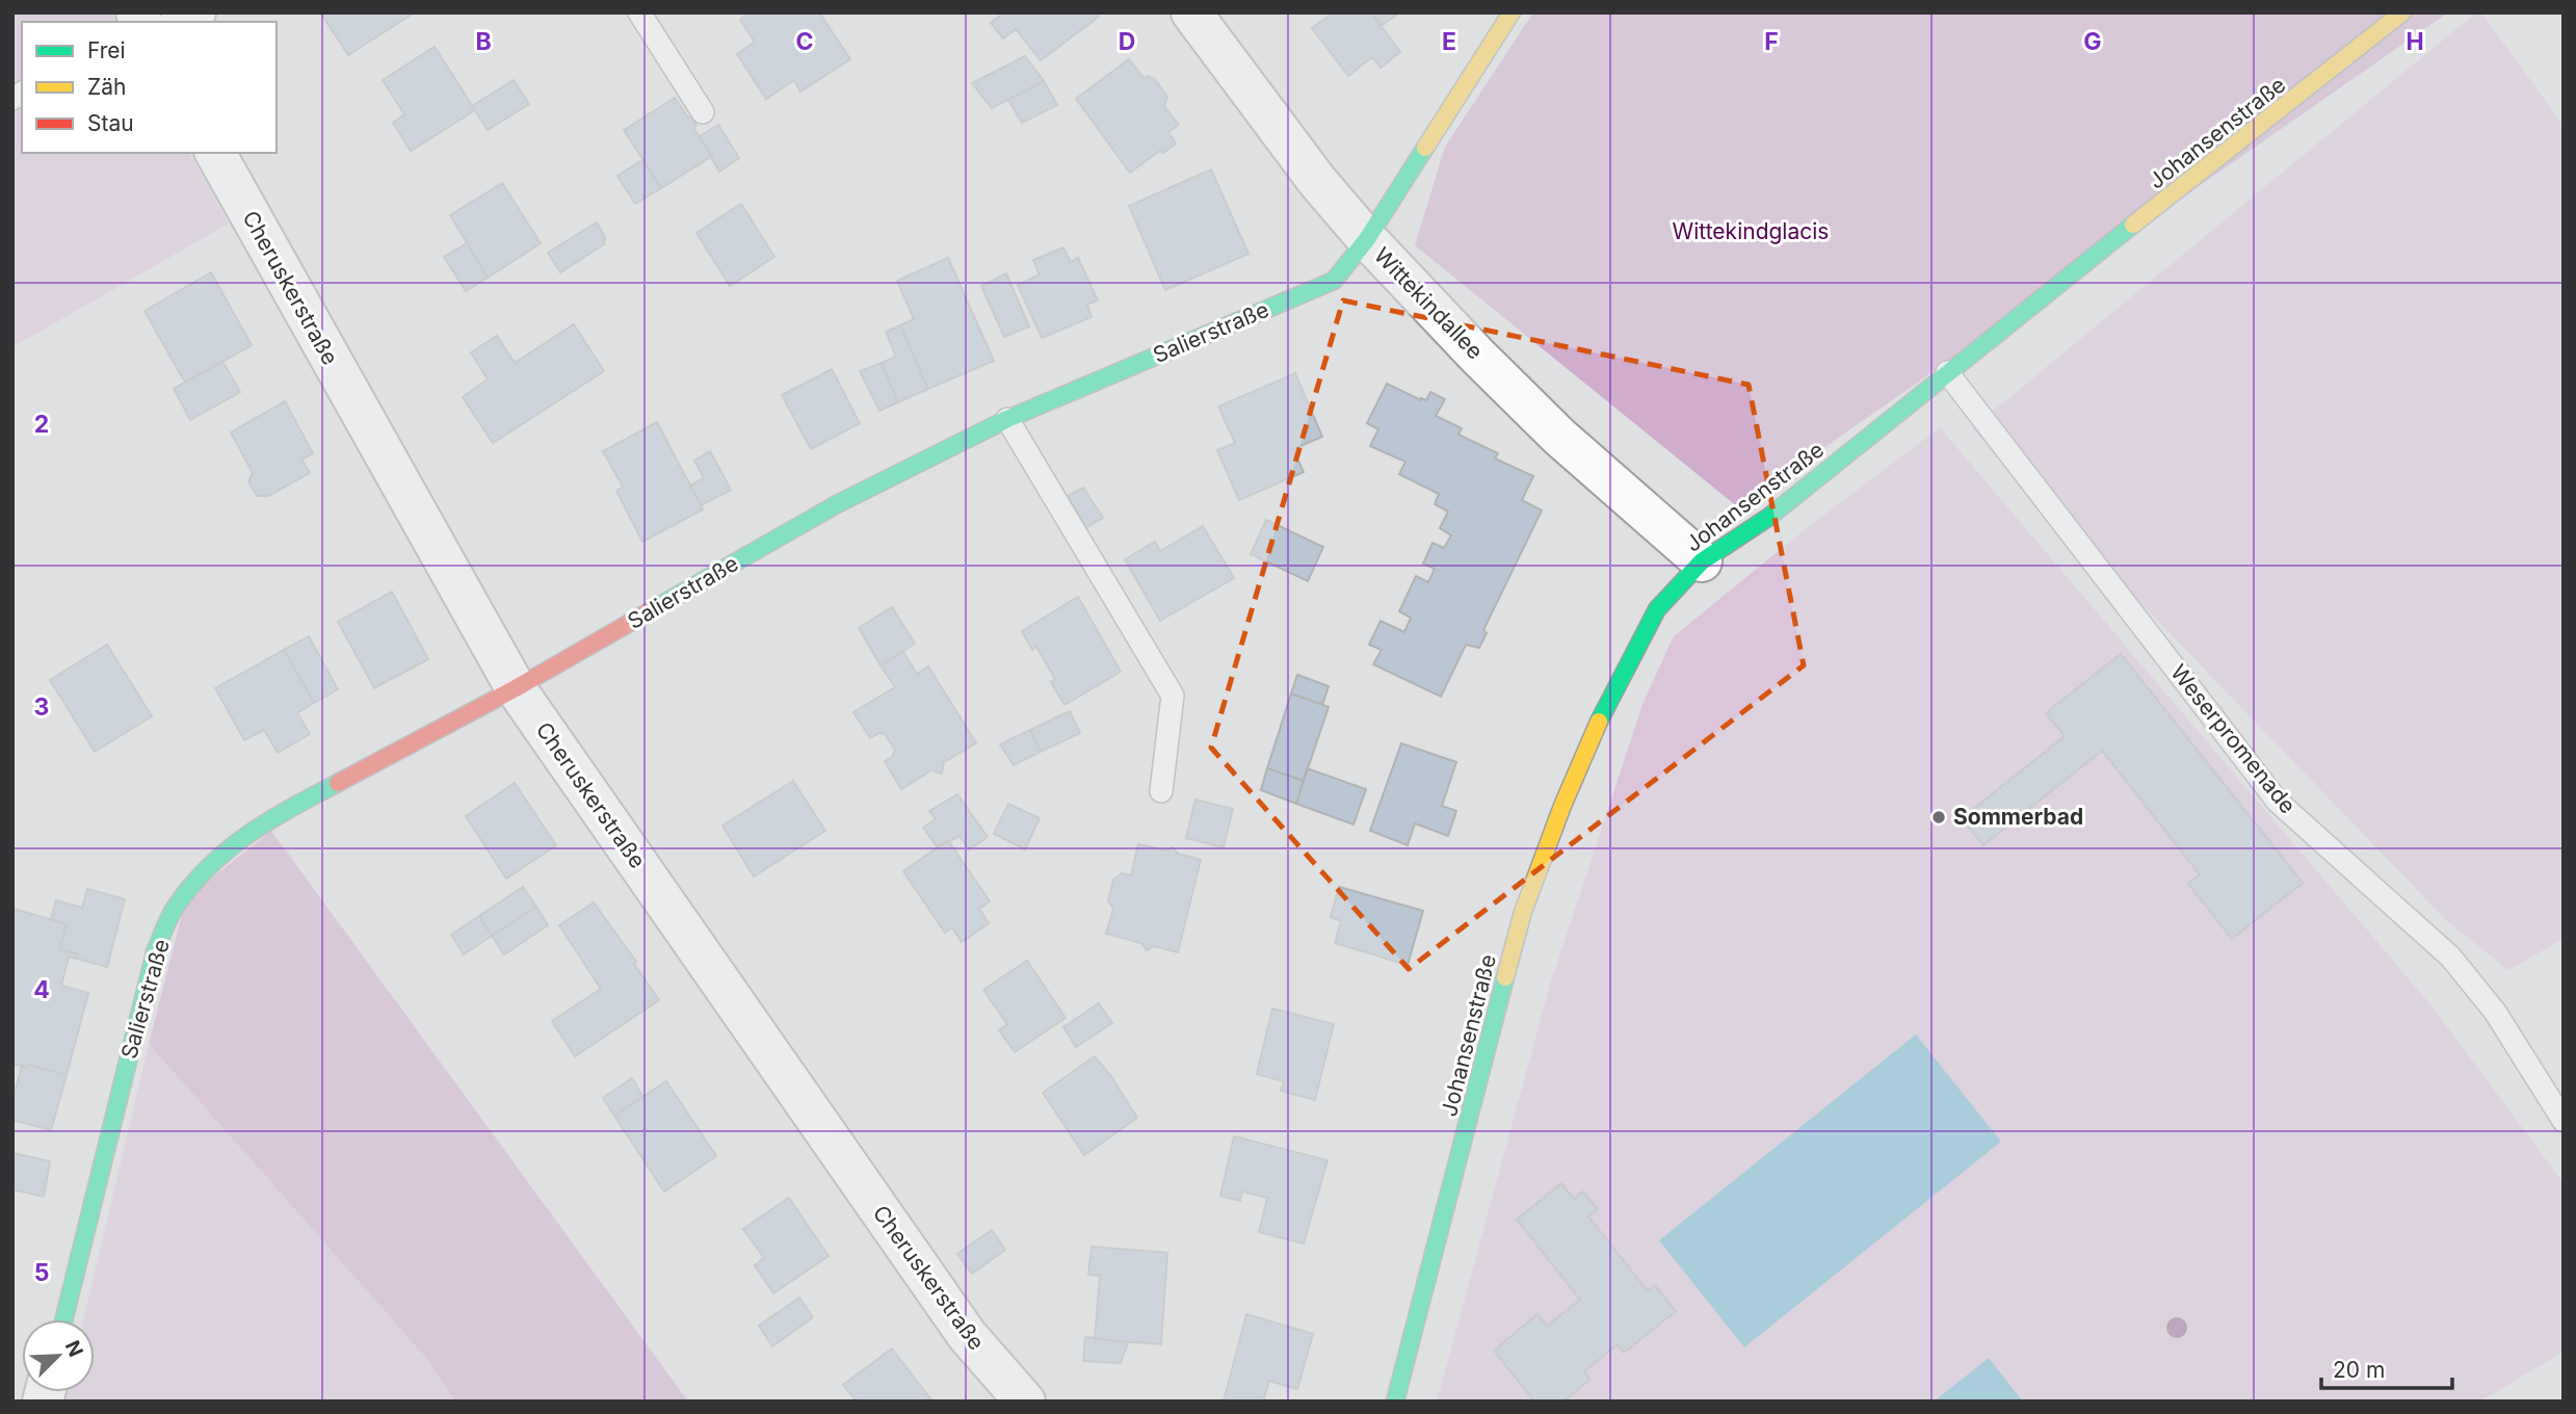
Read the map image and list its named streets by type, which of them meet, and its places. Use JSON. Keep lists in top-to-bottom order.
{
  "streets": {
    "street": [
      "Johansenstraße",
      "Cheruskerstraße",
      "Wittekindallee",
      "Salierstraße"
    ],
    "lane": ["Weserpromenade"]
  },
  "crossings": [
    ["Johansenstraße", "Wittekindallee"],
    ["Johansenstraße", "Weserpromenade"],
    ["Cheruskerstraße", "Salierstraße"],
    ["Wittekindallee", "Salierstraße"]
  ],
  "parks": ["Wittekindglacis"],
  "places": ["Sommerbad"],
  "legend": ["Frei", "Zäh", "Stau"],
  "scale_bar": "20 m",
  "north": "top right",
  "grid": {
    "columns": [
      "B",
      "C",
      "D",
      "E",
      "F",
      "G",
      "H"
    ],
    "rows": [
      "2",
      "3",
      "4",
      "5"
    ]
  }
}
